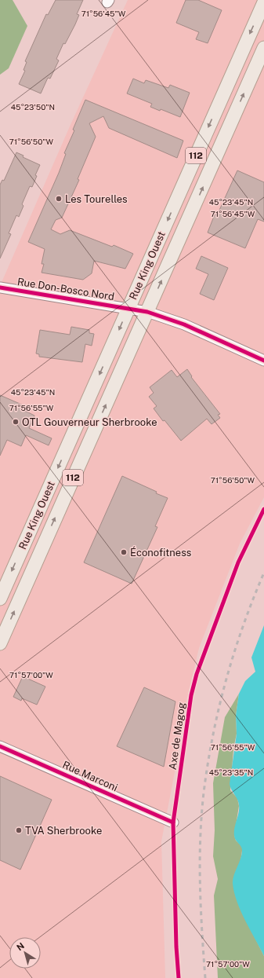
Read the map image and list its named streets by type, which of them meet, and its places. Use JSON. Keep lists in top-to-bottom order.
{
  "streets": {
    "main road": ["112", "Rue King Ouest"],
    "street": ["Rue Don-Bosco Nord", "Rue Marconi"],
    "cycle path": ["Axe de Magog"]
  },
  "crossings": [
    ["Rue King Ouest", "Rue Don-Bosco Nord"]
  ],
  "places": [
    "Les Tourelles",
    "OTL Gouverneur Sherbrooke",
    "Éconofitness",
    "TVA Sherbrooke"
  ],
  "north": "top left",
  "coordinates": [
    "71°56'45\"W",
    "45°23'50\"N",
    "71°56'50\"W",
    "45°23'45\"N",
    "71°56'55\"W",
    "71°57'00\"W",
    "45°23'35\"N"
  ]
}
